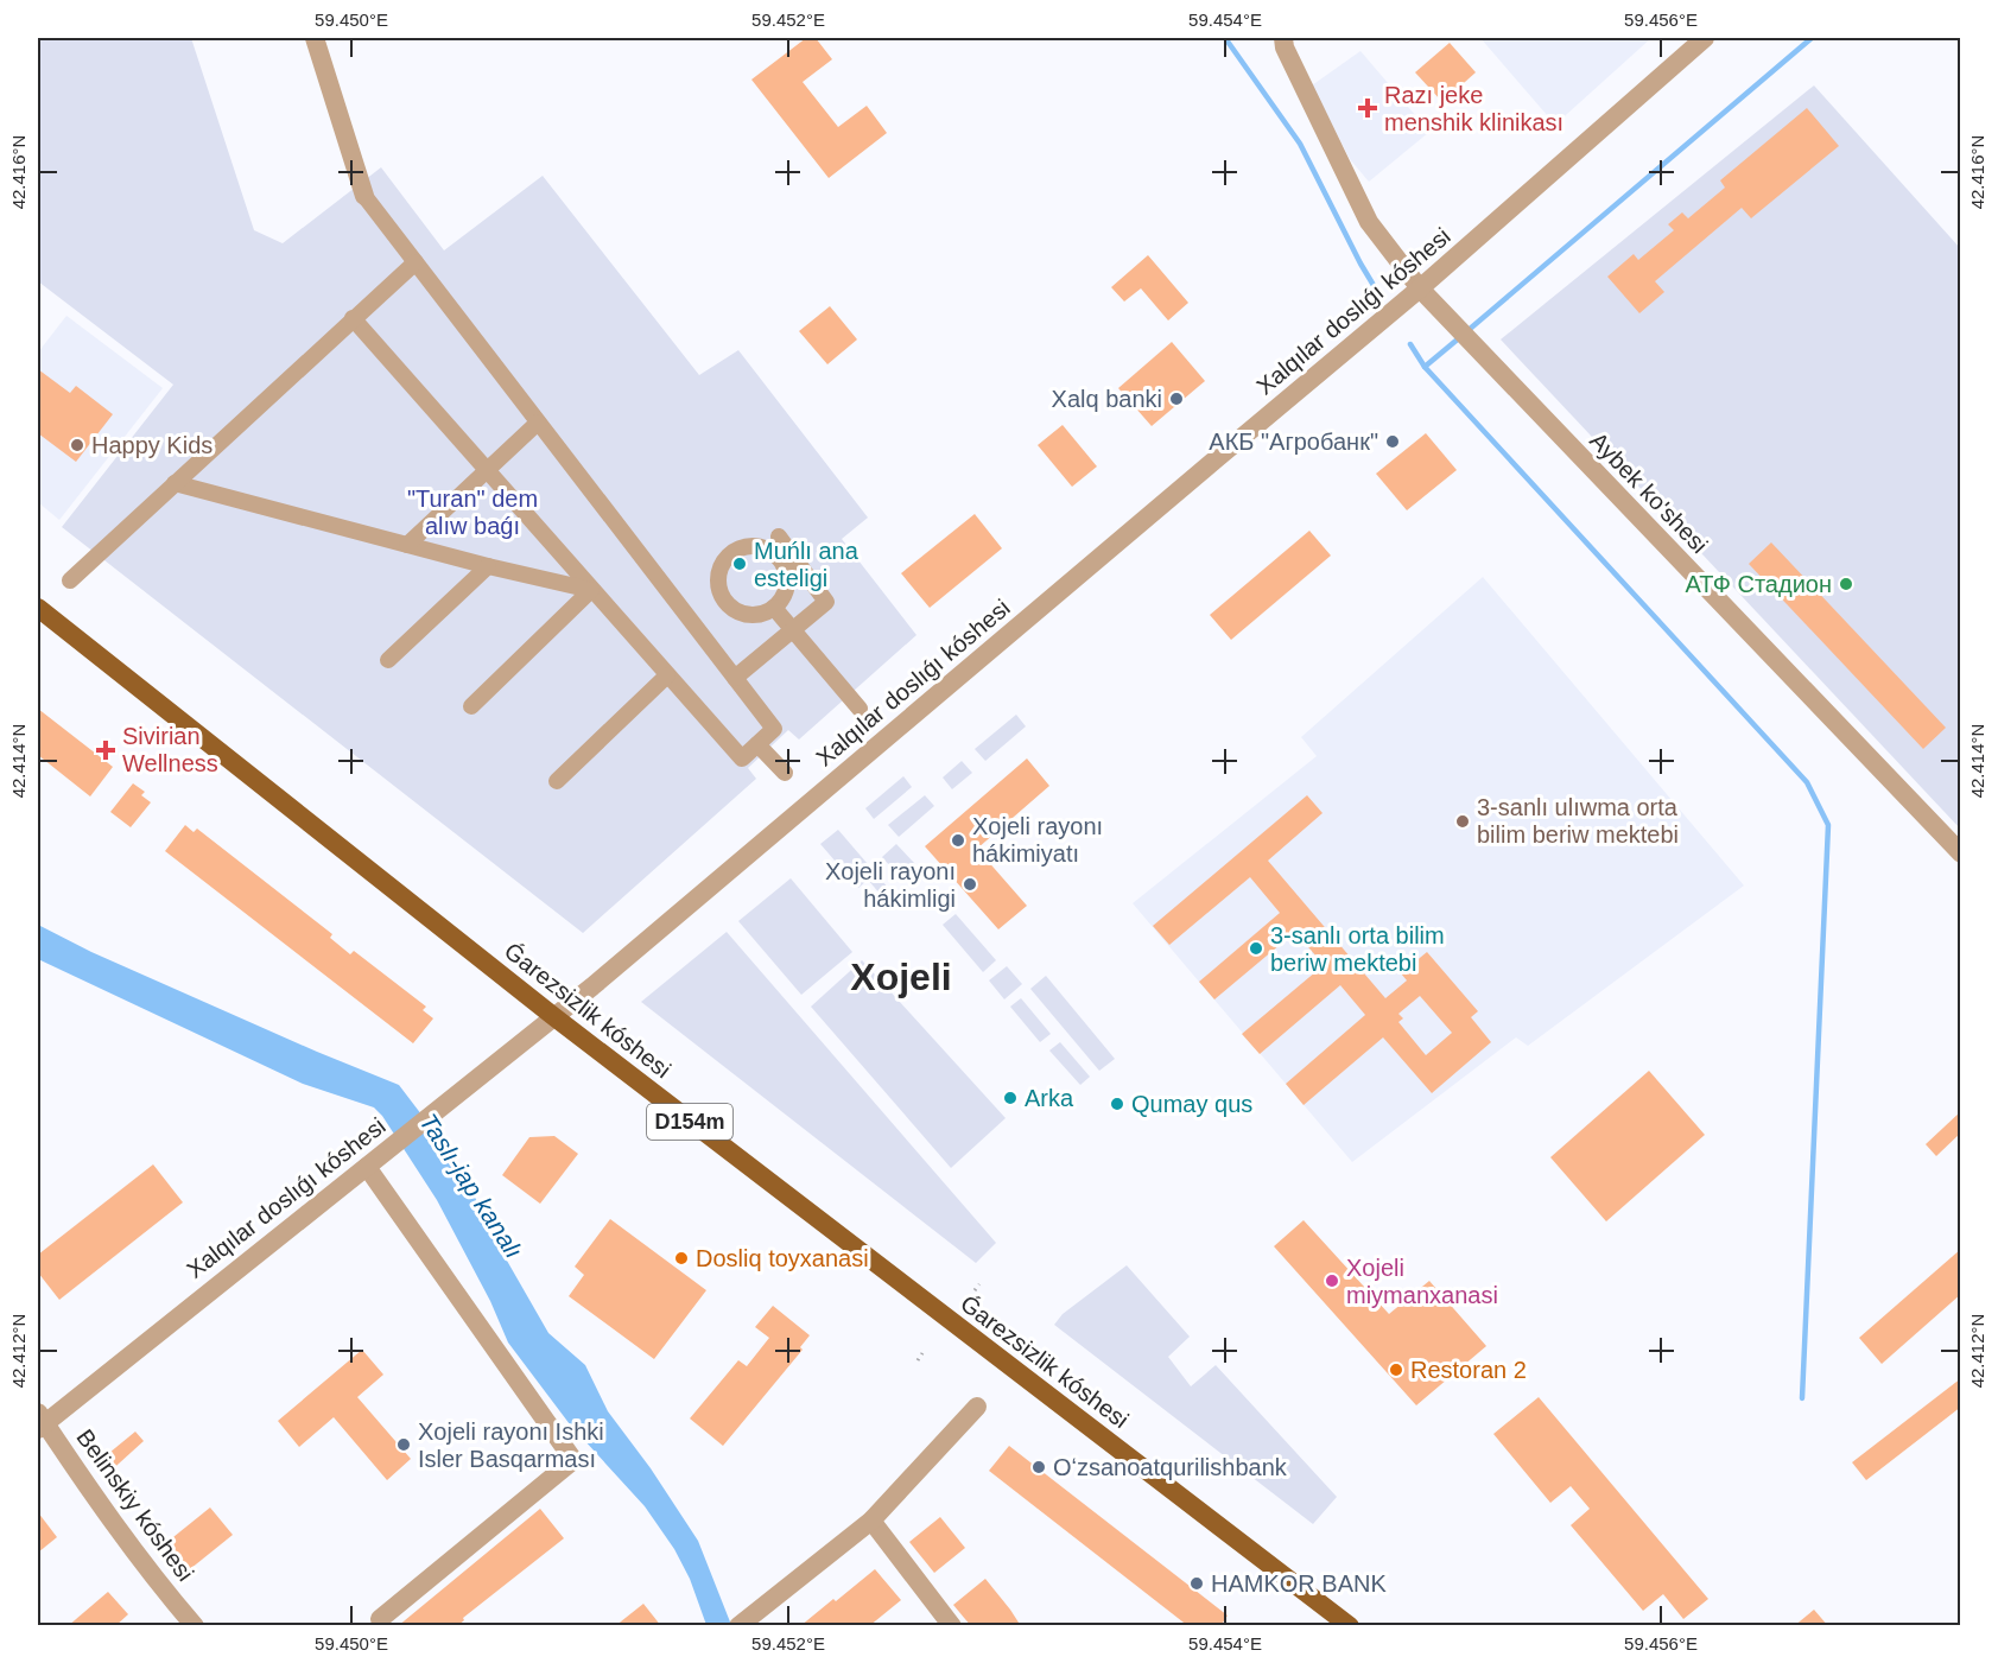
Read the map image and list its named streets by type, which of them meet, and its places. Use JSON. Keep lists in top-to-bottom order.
{
  "streets": {
    "main road": ["Ǵarezsizlik kóshesi", "D154m"],
    "street": ["Xalqılar doslıǵı kóshesi", "Aybek ko'shesi", "Belinskiy kóshesi"]
  },
  "crossings": [
    ["Xalqılar doslıǵı kóshesi", "Aybek ko'shesi"],
    ["Xalqılar doslıǵı kóshesi", "Ǵarezsizlik kóshesi"],
    ["Xalqılar doslıǵı kóshesi", "Belinskiy kóshesi"]
  ],
  "districts": ["Xojeli"],
  "water": ["Taslı-jap kanalı"],
  "parks": ["\"Turan\" dem alıw baǵı"],
  "places": {
    "health": ["Razı jeke menshik klinikası", "Sivirian Wellness"],
    "other": [
      "Xalq banki",
      "АКБ \"Агробанк\"",
      "Happy Kids",
      "Muńlı ana esteligi",
      "АТФ Стадион",
      "3-sanlı ulıwma orta bilim beriw mektebi",
      "Xojeli rayonı hákimiyatı",
      "Xojeli rayonı hákimligi",
      "3-sanlı orta bilim beriw mektebi",
      "Arka",
      "Qumay qus",
      "Dosliq toyxanasi",
      "Xojeli miymanxanasi",
      "Restoran 2",
      "Xojeli rayonı Ishki Isler Basqarması",
      "Oʻzsanoatqurilishbank",
      "HAMKOR BANK"
    ]
  },
  "coordinates": [
    "59.450°E",
    "59.452°E",
    "59.454°E",
    "59.456°E",
    "42.416°N",
    "42.414°N",
    "42.412°N"
  ]
}
